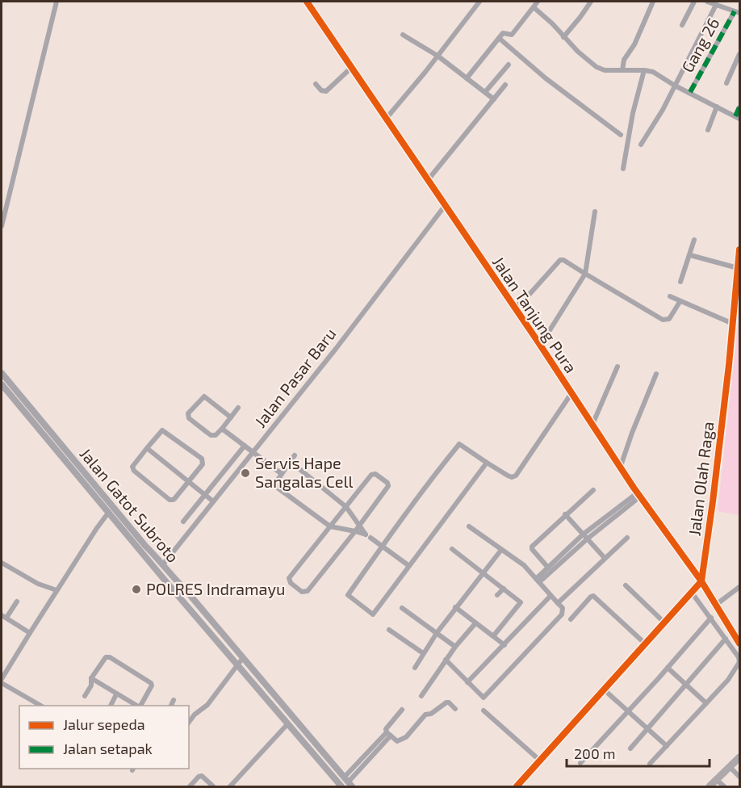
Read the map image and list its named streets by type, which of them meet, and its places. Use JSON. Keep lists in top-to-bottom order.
{
  "streets": {
    "street": [
      "Gang 26",
      "Jalan Tanjung Pura",
      "Jalan Pasar Baru",
      "Jalan Olah Raga",
      "Jalan Gatot Subroto"
    ]
  },
  "crossings": [
    ["Jalan Tanjung Pura", "Jalan Pasar Baru"],
    ["Jalan Tanjung Pura", "Jalan Olah Raga"],
    ["Jalan Pasar Baru", "Jalan Gatot Subroto"]
  ],
  "places": ["Servis Hape Sangalas Cell", "POLRES Indramayu"],
  "legend": ["Jalur sepeda", "Jalan setapak"],
  "scale_bar": "200 m"
}
